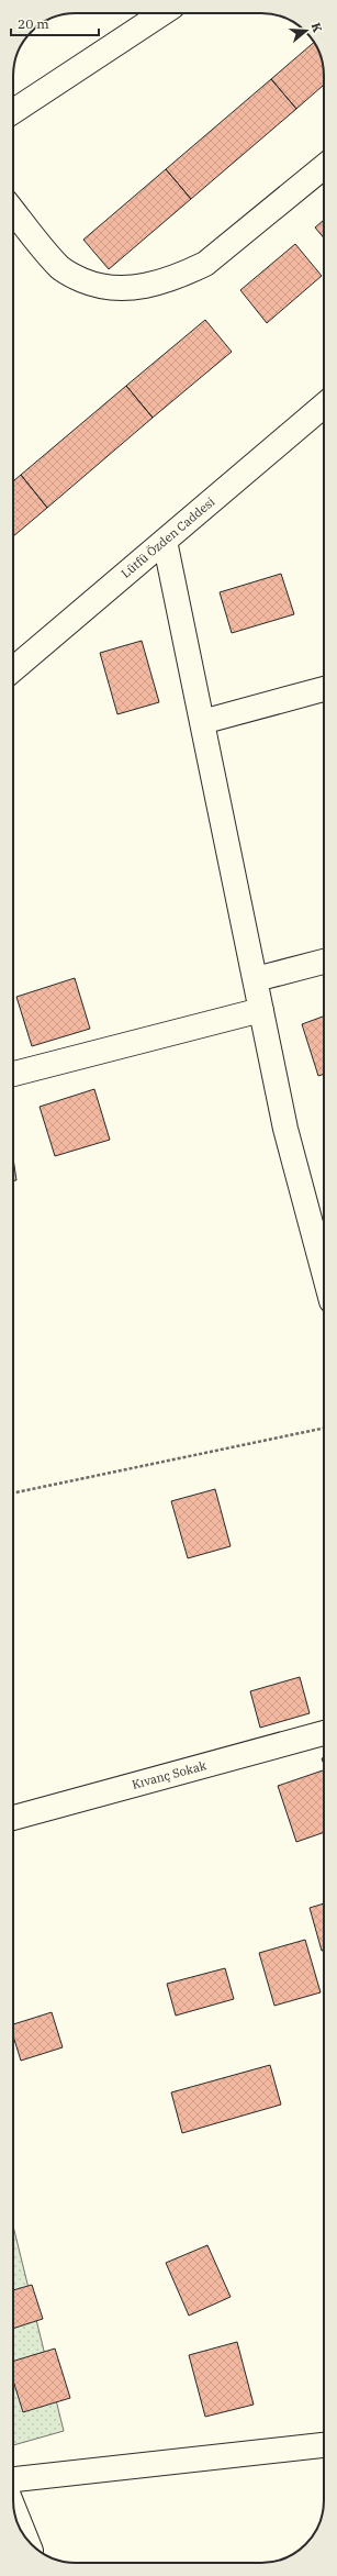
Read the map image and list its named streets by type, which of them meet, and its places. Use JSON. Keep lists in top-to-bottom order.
{
  "streets": {
    "street": ["Lütfü Özden Caddesi", "Kıvanç Sokak"]
  },
  "scale_bar": "20 m",
  "north": "right"
}
